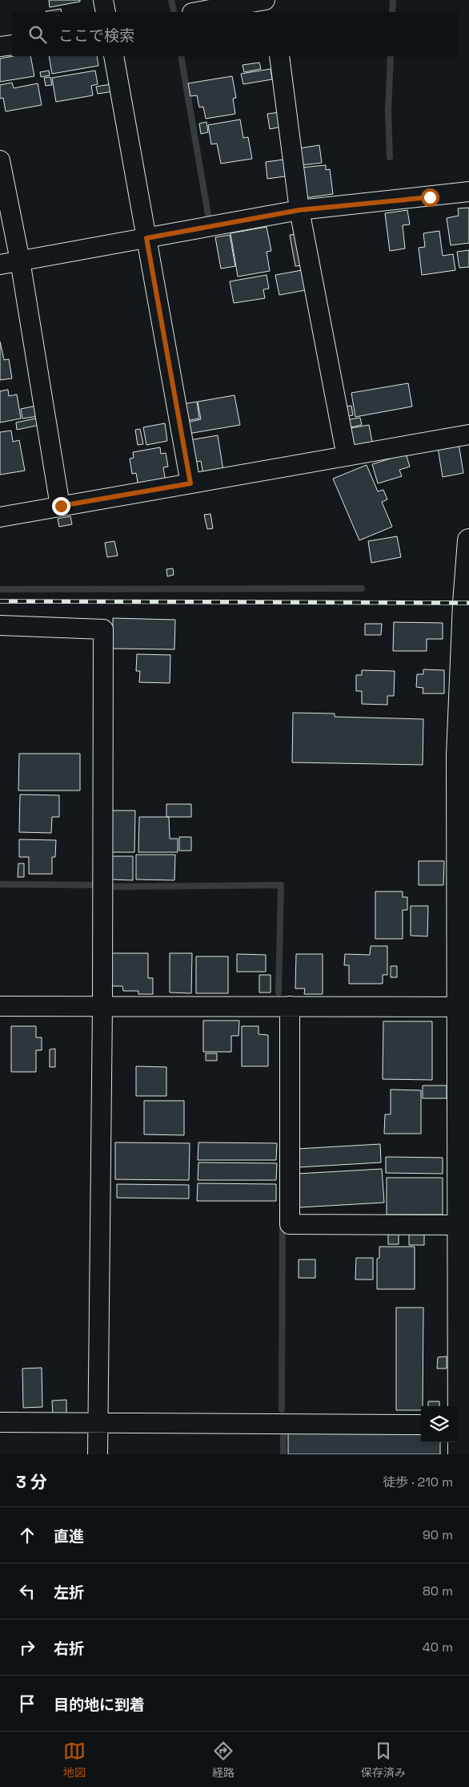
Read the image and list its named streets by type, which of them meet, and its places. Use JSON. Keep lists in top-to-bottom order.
{
  "page": {
    "search": "ここで検索",
    "heading": ["3 分", "徒歩 · 210 m"],
    "list": [
      ["直進", "90 m"],
      ["左折", "80 m"],
      ["右折", "40 m"],
      "目的地に到着"
    ],
    "nav": ["地図", "経路", "保存済み"]
  }
}
